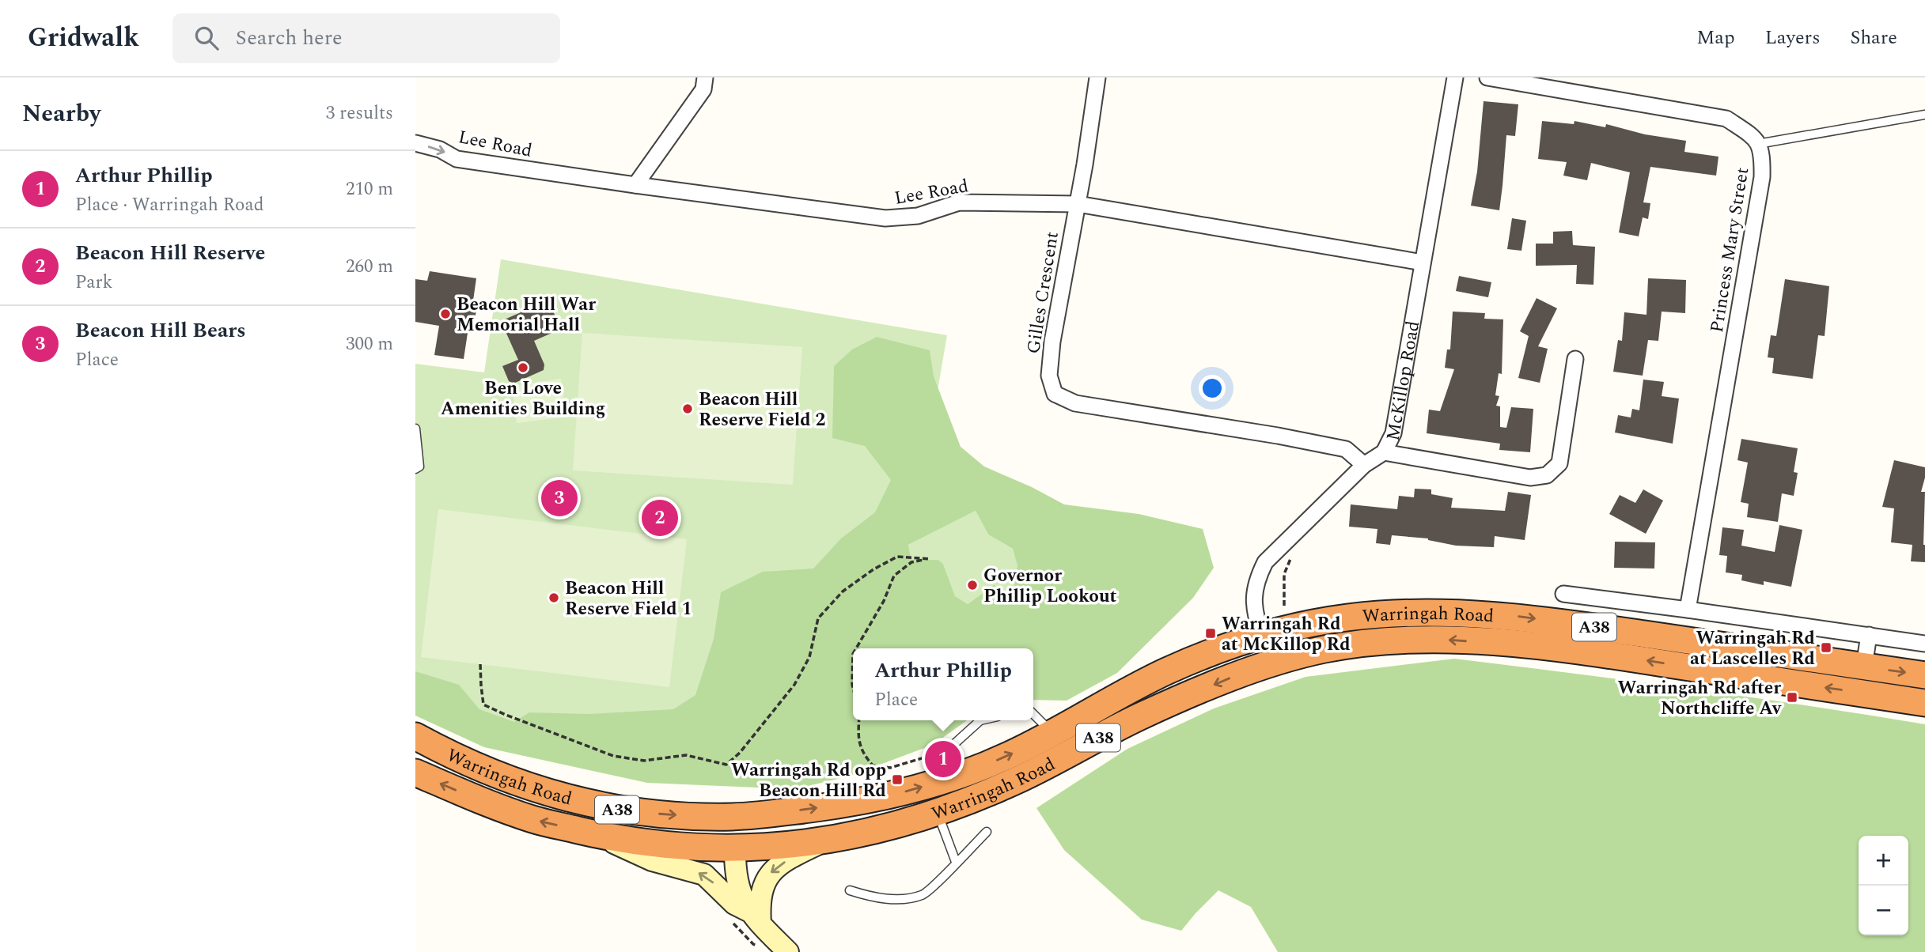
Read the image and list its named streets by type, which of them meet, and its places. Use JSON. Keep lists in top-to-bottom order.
{
  "streets": {
    "highway": ["McKillop Road", "Warringah Road", "A38"],
    "street": ["Lee Road", "Princess Mary Street", "Gilles Crescent"]
  },
  "crossings": [
    ["Lee Road", "Gilles Crescent"],
    ["Lee Road", "McKillop Road"],
    ["Gilles Crescent", "McKillop Road"],
    ["McKillop Road", "Warringah Road"]
  ],
  "places": {
    "other": [
      "Beacon Hill War Memorial Hall",
      "Ben Love Amenities Building",
      "Beacon Hill Reserve Field 2",
      "Governor Phillip Lookout",
      "Beacon Hill Reserve Field 1"
    ],
    "transit": [
      "Warringah Rd at McKillop Rd",
      "Warringah Rd at Lascelles Rd",
      "Warringah Rd after Northcliffe Av",
      "Warringah Rd opp Beacon Hill Rd"
    ]
  },
  "page": {
    "header": "Gridwalk",
    "search": "Search here",
    "nav": ["Map", "Layers", "Share"],
    "heading": ["Nearby", "3 results"],
    "list": [
      {
        "mark": "1",
        "name": "Arthur Phillip",
        "note": "Place · Warringah Road",
        "value": "210 m"
      },
      {
        "mark": "2",
        "name": "Beacon Hill Reserve",
        "note": "Park",
        "value": "260 m"
      },
      {
        "mark": "3",
        "name": "Beacon Hill Bears",
        "note": "Place",
        "value": "300 m"
      }
    ],
    "pins": ["3", "2", "1"],
    "popup": ["Arthur Phillip", "Place"],
    "map_buttons": ["+", "−"]
  }
}
